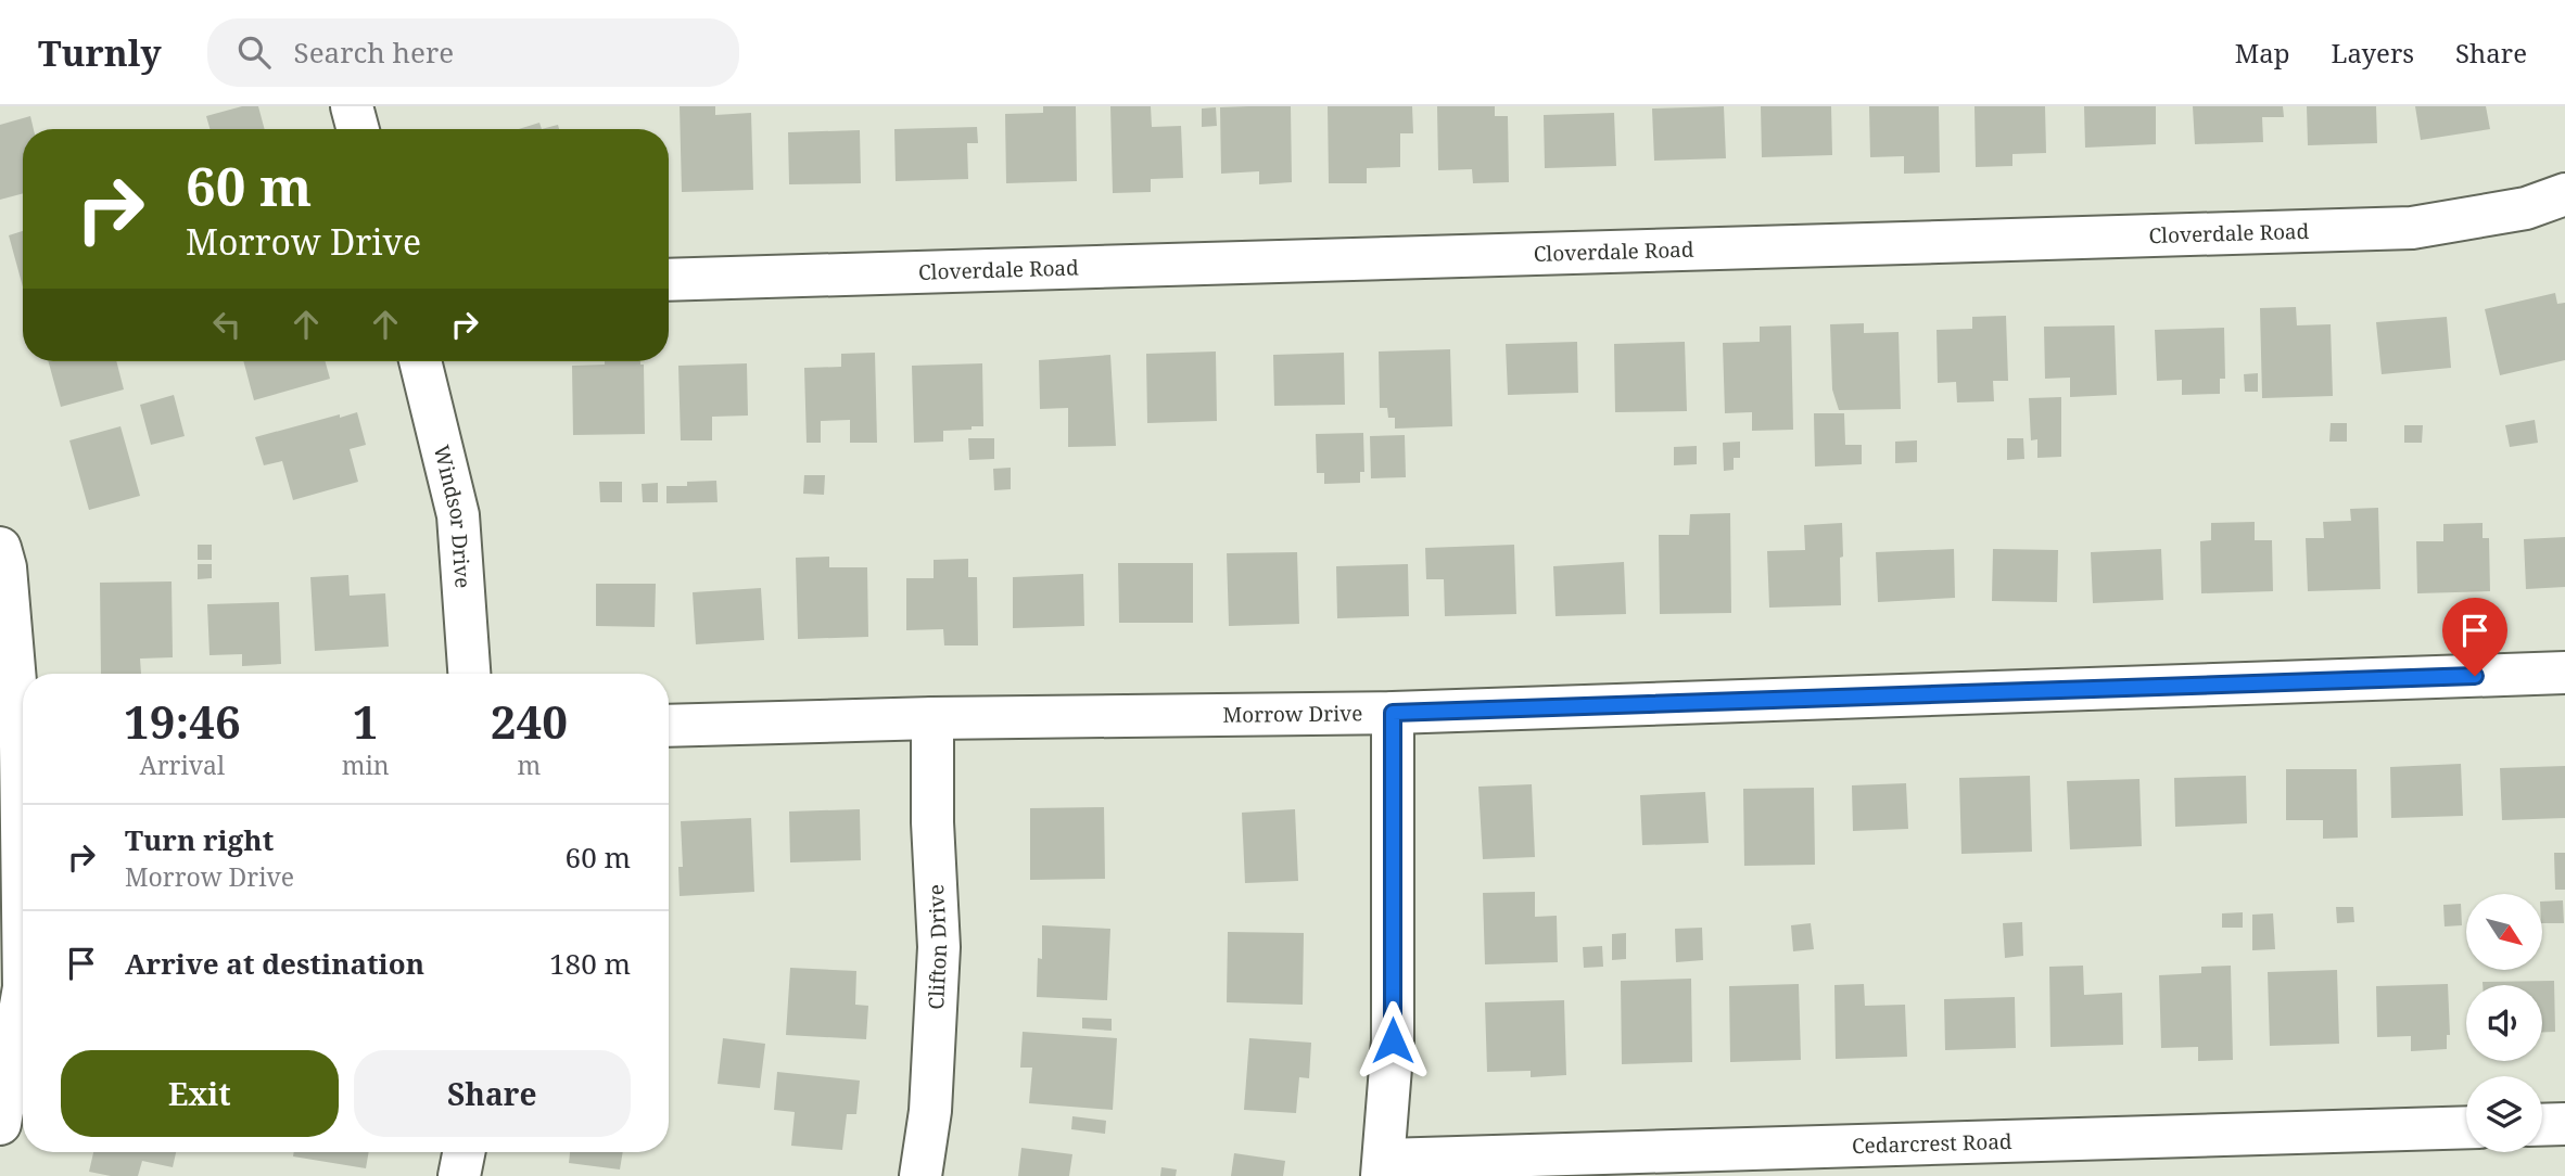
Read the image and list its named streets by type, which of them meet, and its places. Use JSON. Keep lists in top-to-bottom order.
{
  "streets": {
    "street": [
      "Cloverdale Road",
      "Windsor Drive",
      "Morrow Drive",
      "Clifton Drive",
      "Cedarcrest Road"
    ]
  },
  "crossings": [
    ["Morrow Drive", "Clifton Drive"]
  ],
  "north": "bottom right",
  "page": {
    "header": "Turnly",
    "search": "Search here",
    "nav": ["Map", "Layers", "Share"],
    "turn": ["60 m", "Morrow Drive"],
    "eta": [
      "19:46",
      "Arrival",
      "1",
      "min",
      "240",
      "m"
    ],
    "list": [
      {
        "name": "Turn right",
        "note": "Morrow Drive",
        "value": "60 m"
      },
      {
        "name": "Arrive at destination",
        "value": "180 m"
      }
    ],
    "buttons": ["Exit", "Share"]
  }
}
